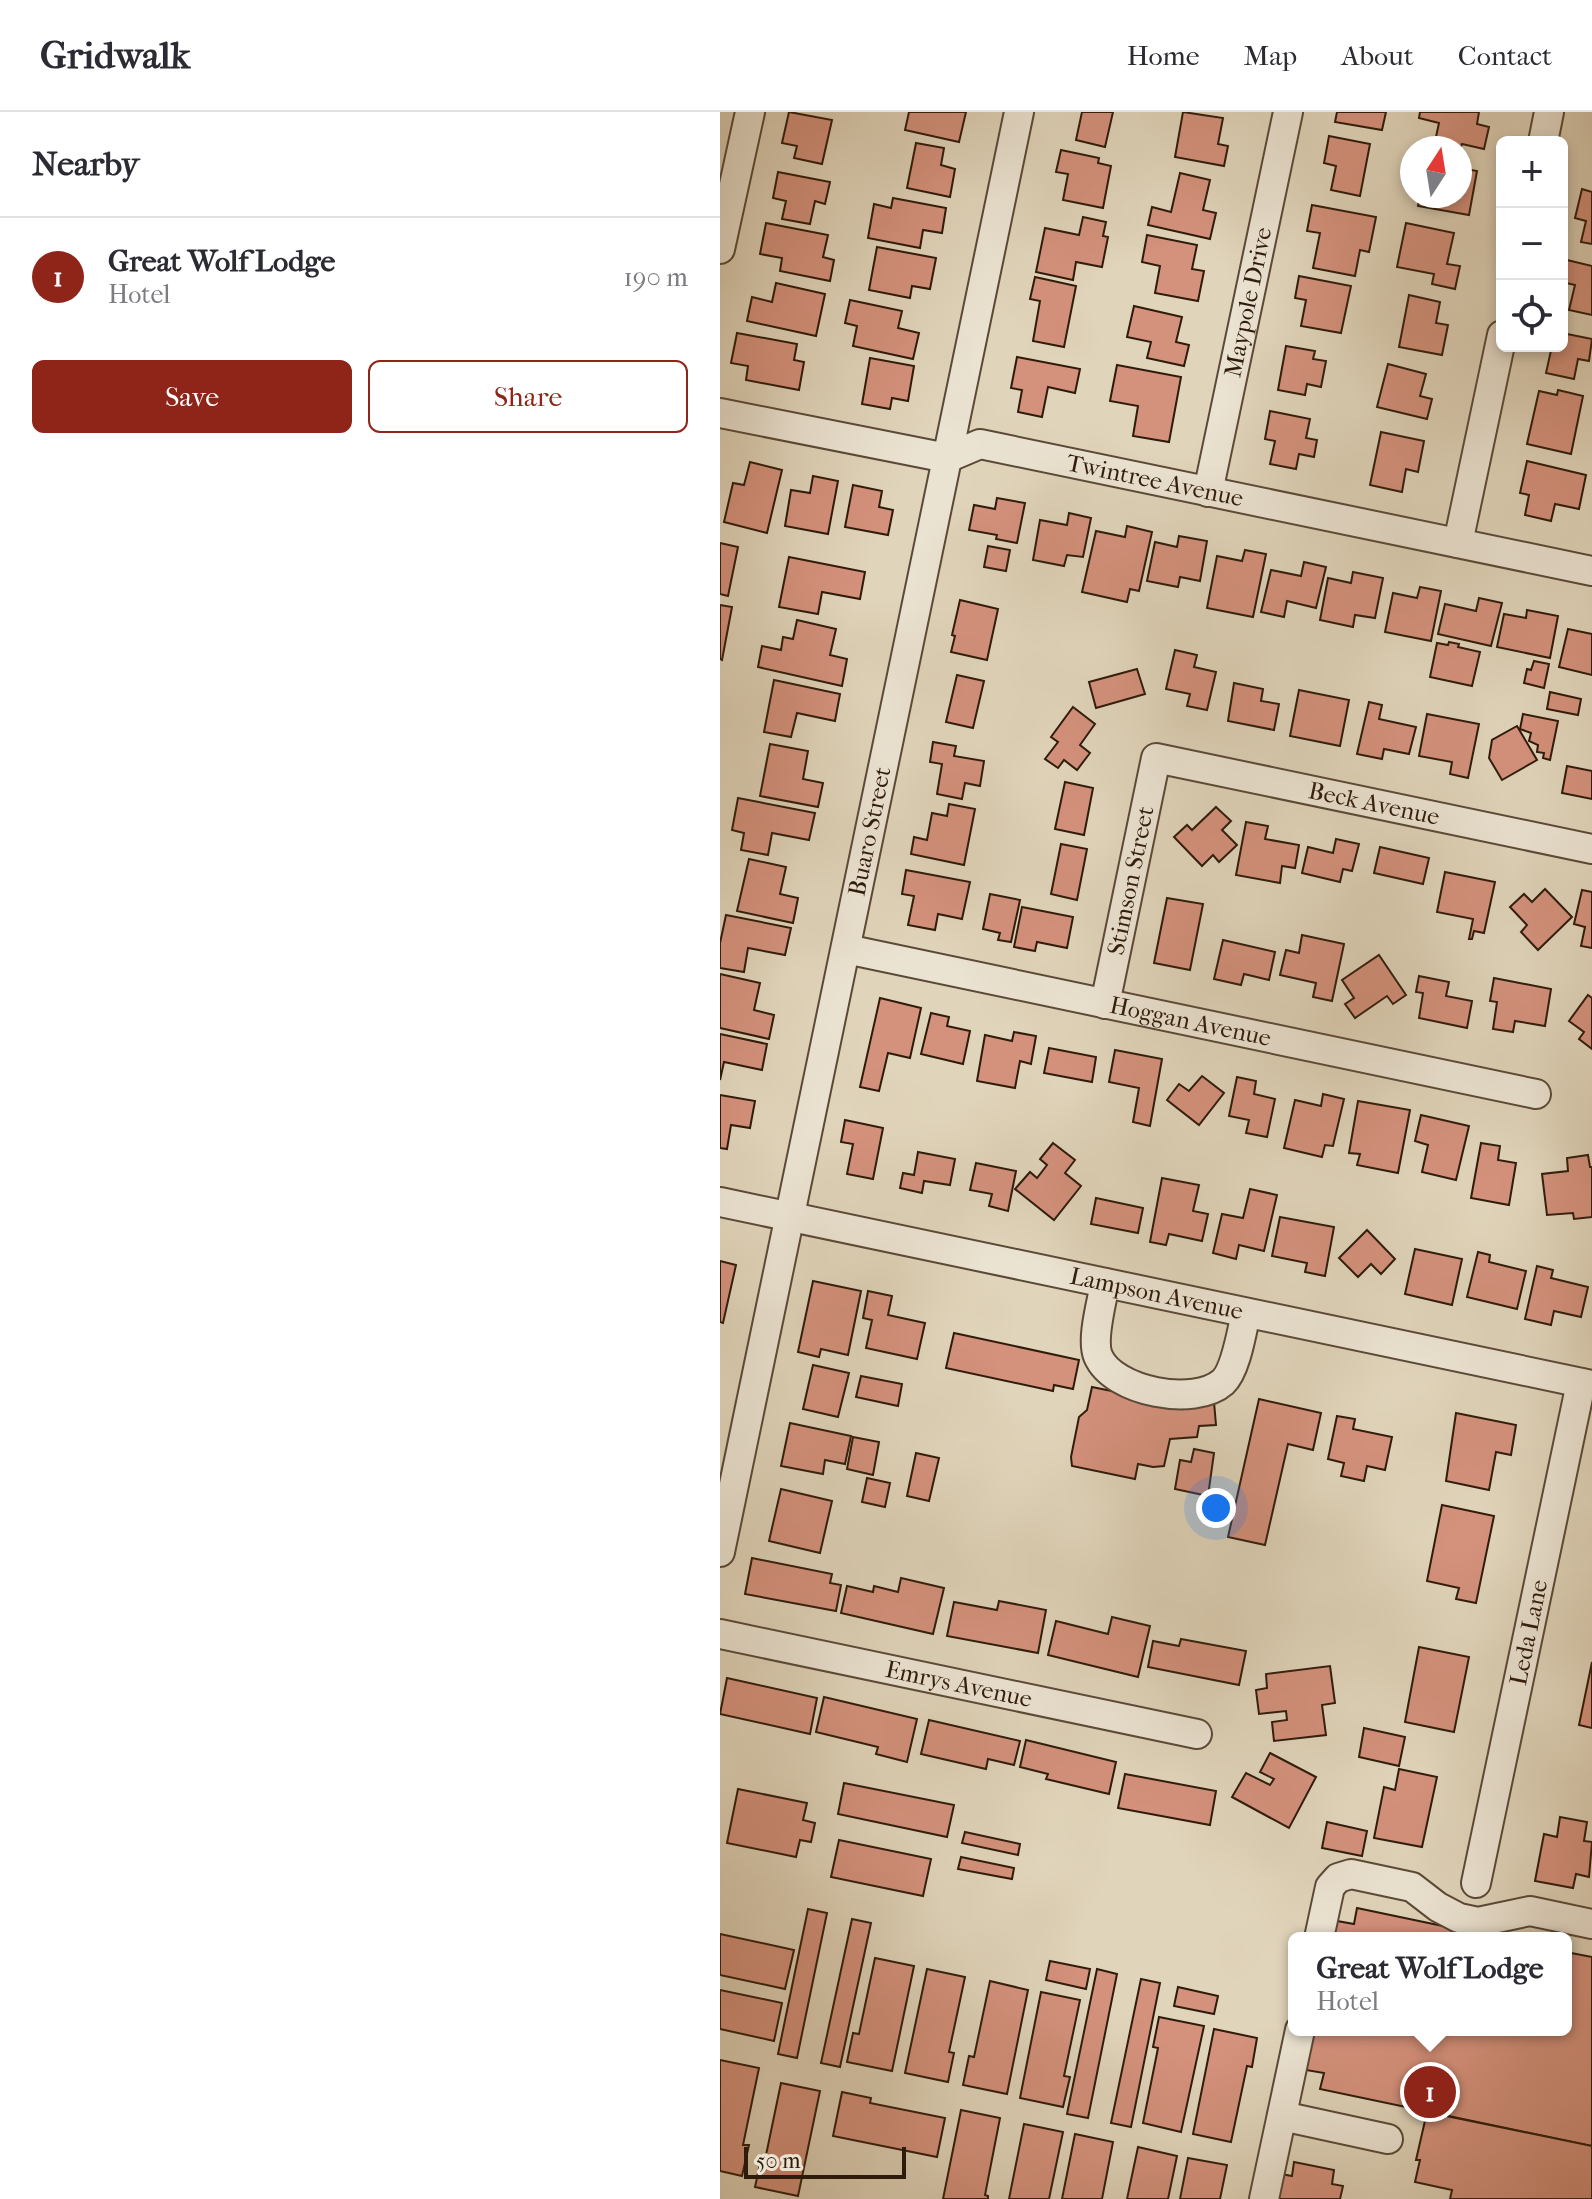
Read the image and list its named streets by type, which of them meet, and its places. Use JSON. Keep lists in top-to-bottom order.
{
  "streets": {
    "street": [
      "Maypole Drive",
      "Twintree Avenue",
      "Beck Avenue",
      "Buaro Street",
      "Stimson Street",
      "Hoggan Avenue",
      "Lampson Avenue",
      "Leda Lane",
      "Emrys Avenue"
    ]
  },
  "crossings": [
    ["Maypole Drive", "Twintree Avenue"],
    ["Twintree Avenue", "Buaro Street"],
    ["Beck Avenue", "Stimson Street"],
    ["Buaro Street", "Hoggan Avenue"],
    ["Buaro Street", "Lampson Avenue"],
    ["Stimson Street", "Hoggan Avenue"],
    ["Lampson Avenue", "Leda Lane"]
  ],
  "scale_bar": "50 m",
  "north": "top",
  "page": {
    "header": "Gridwalk",
    "nav": [
      "Home",
      "Map",
      "About",
      "Contact"
    ],
    "heading": "Nearby",
    "map_buttons": ["+", "−"],
    "list": [
      {
        "mark": "1",
        "name": "Great Wolf Lodge",
        "note": "Hotel",
        "value": "190 m"
      }
    ],
    "buttons": ["Save", "Share"],
    "popup": ["Great Wolf Lodge", "Hotel"],
    "pins": "1",
    "scale": "50 m"
  }
}
